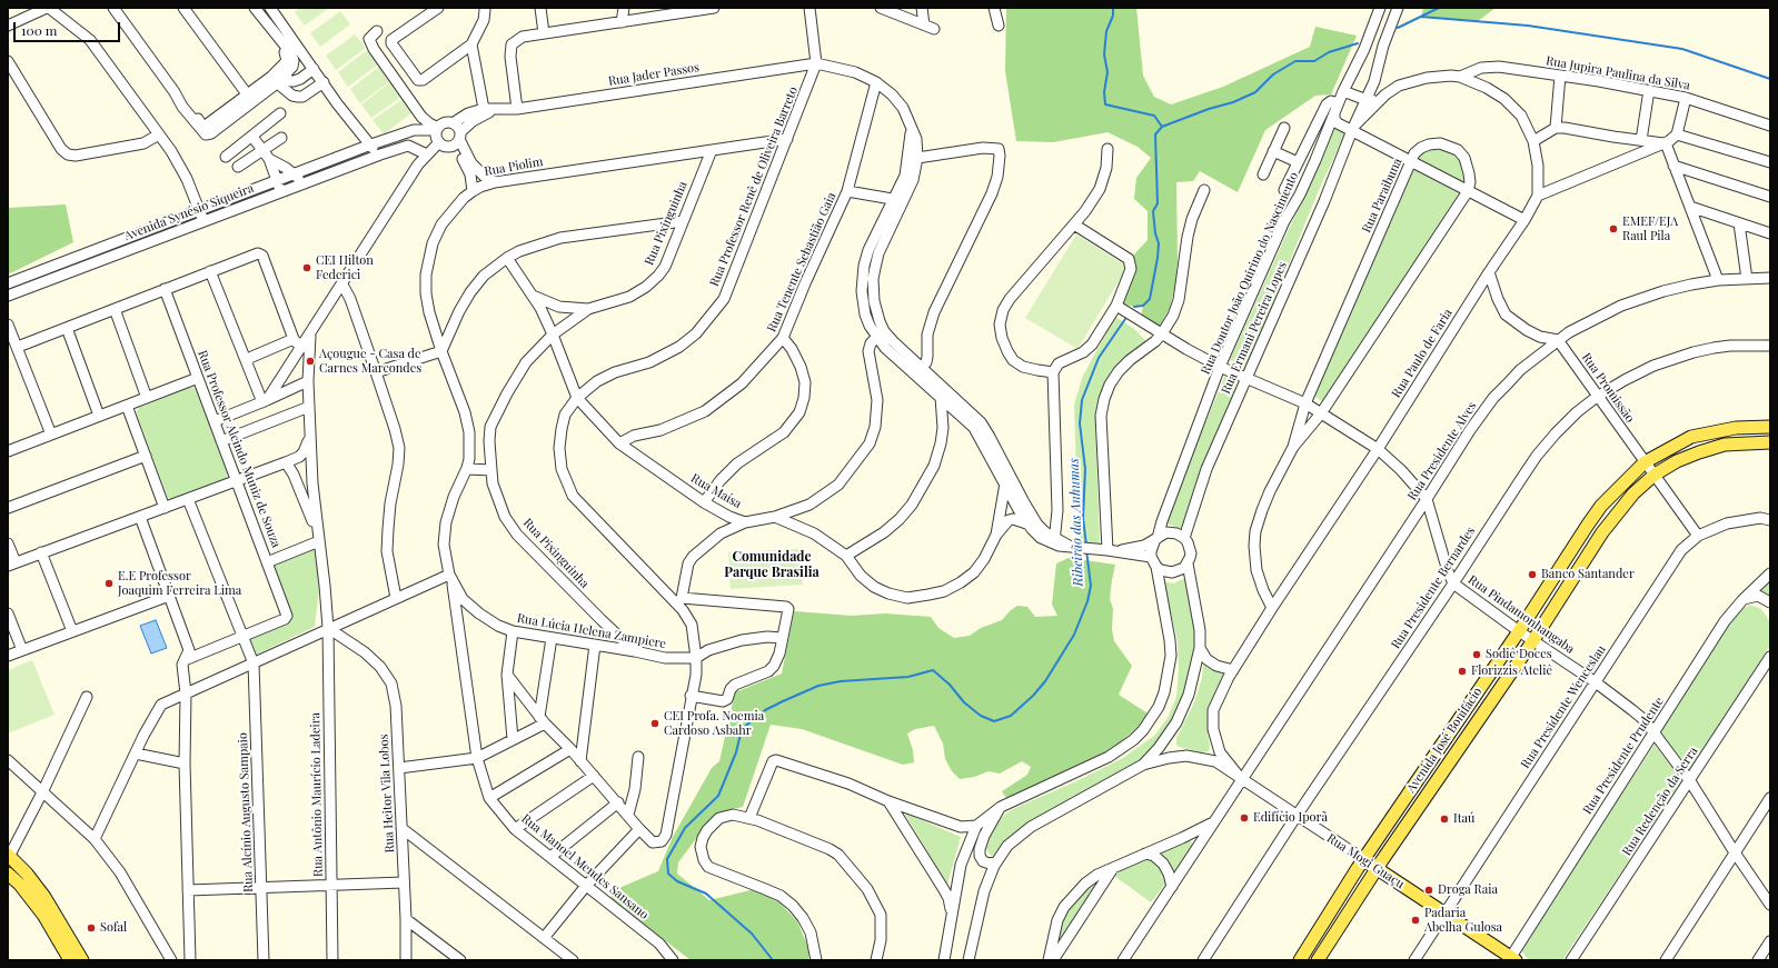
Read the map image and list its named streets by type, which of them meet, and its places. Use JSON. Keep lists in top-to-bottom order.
{
  "streets": {
    "main road": ["Avenida José Bonifácio", "Rua Mogi Guaçu"],
    "street": [
      "Rua Jupira Paulina da Silva",
      "Rua Jader Passos",
      "Rua Piolim",
      "Rua Professor Renê de Oliveira Barreto",
      "Rua Paraibuna",
      "Avenida Synésio Siqueira",
      "Rua Pixinguinha",
      "Rua Tenente Sebastião Gaia",
      "Rua Doutor João Quirino do Nascimento",
      "Rua Ermani Pereira Lopes",
      "Rua Paulo de Faria",
      "Rua Promissão",
      "Rua Professor Alcindo Muniz de Souza",
      "Rua Presidente Alves",
      "Rua Maísa",
      "Rua Presidente Bernardes",
      "Rua Pindamonhangaba",
      "Rua Lúcia Helena Zampiere",
      "Rua Presidente Wenceslau",
      "Rua Presidente Prudente",
      "Rua Heitor Vila Lobos",
      "Rua Antônio Maurício Ladeira",
      "Rua Redenção da Serra",
      "Rua Alcínio Augusto Sampaio",
      "Rua Manoel Mendes Sansano"
    ]
  },
  "crossings": [
    ["Rua Jupira Paulina da Silva", "Rua Paulo de Faria"],
    ["Rua Jader Passos", "Rua Professor Renê de Oliveira Barreto"],
    ["Rua Jader Passos", "Avenida Synésio Siqueira"],
    ["Rua Piolim", "Rua Professor Renê de Oliveira Barreto"],
    ["Rua Piolim", "Rua Pixinguinha"],
    ["Rua Piolim", "Rua Lúcia Helena Zampiere"],
    ["Rua Professor Renê de Oliveira Barreto", "Rua Maísa"],
    ["Rua Professor Renê de Oliveira Barreto", "Rua Lúcia Helena Zampiere"],
    ["Rua Paraibuna", "Rua Paulo de Faria"],
    ["Rua Paraibuna", "Rua Pindamonhangaba"],
    ["Rua Pixinguinha", "Rua Maísa"],
    ["Rua Pixinguinha", "Rua Lúcia Helena Zampiere"],
    ["Rua Tenente Sebastião Gaia", "Rua Maísa"],
    ["Rua Doutor João Quirino do Nascimento", "Rua Ermani Pereira Lopes"],
    ["Rua Doutor João Quirino do Nascimento", "Rua Pindamonhangaba"],
    ["Rua Ermani Pereira Lopes", "Rua Paulo de Faria"],
    ["Rua Ermani Pereira Lopes", "Rua Pindamonhangaba"],
    ["Rua Paulo de Faria", "Rua Presidente Alves"],
    ["Rua Paulo de Faria", "Rua Pindamonhangaba"],
    ["Rua Paulo de Faria", "Rua Mogi Guaçu"],
    ["Rua Promissão", "Rua Presidente Alves"],
    ["Rua Promissão", "Rua Presidente Bernardes"],
    ["Rua Promissão", "Rua Presidente Wenceslau"],
    ["Rua Promissão", "Avenida José Bonifácio"],
    ["Rua Presidente Alves", "Rua Pindamonhangaba"],
    ["Rua Presidente Alves", "Rua Mogi Guaçu"],
    ["Rua Presidente Bernardes", "Rua Pindamonhangaba"],
    ["Rua Presidente Bernardes", "Rua Mogi Guaçu"],
    ["Rua Pindamonhangaba", "Rua Presidente Wenceslau"],
    ["Rua Pindamonhangaba", "Avenida José Bonifácio"],
    ["Rua Pindamonhangaba", "Rua Presidente Prudente"],
    ["Rua Pindamonhangaba", "Rua Redenção da Serra"],
    ["Rua Lúcia Helena Zampiere", "Rua Manoel Mendes Sansano"],
    ["Rua Presidente Wenceslau", "Rua Mogi Guaçu"],
    ["Avenida José Bonifácio", "Rua Mogi Guaçu"],
    ["Rua Presidente Prudente", "Rua Mogi Guaçu"],
    ["Rua Heitor Vila Lobos", "Rua Antônio Maurício Ladeira"]
  ],
  "districts": ["Comunidade Parque Brasilia"],
  "water": ["Ribeirão das Anhumas"],
  "places": [
    "EMEF/EJA Raul Pila",
    "CEI Hilton Federici",
    "Açougue - Casa de Carnes Marcondes",
    "Banco Santander",
    "E.E Professor Joaquim Ferreira Lima",
    "Sodiê Doces",
    "Florizzis Ateliê",
    "CEI Profa. Noemia Cardoso Asbahr",
    "Edifício Iporã",
    "Itaú",
    "Droga Raia",
    "Padaria Abelha Gulosa",
    "Sofal"
  ],
  "scale_bar": "100 m"
}
